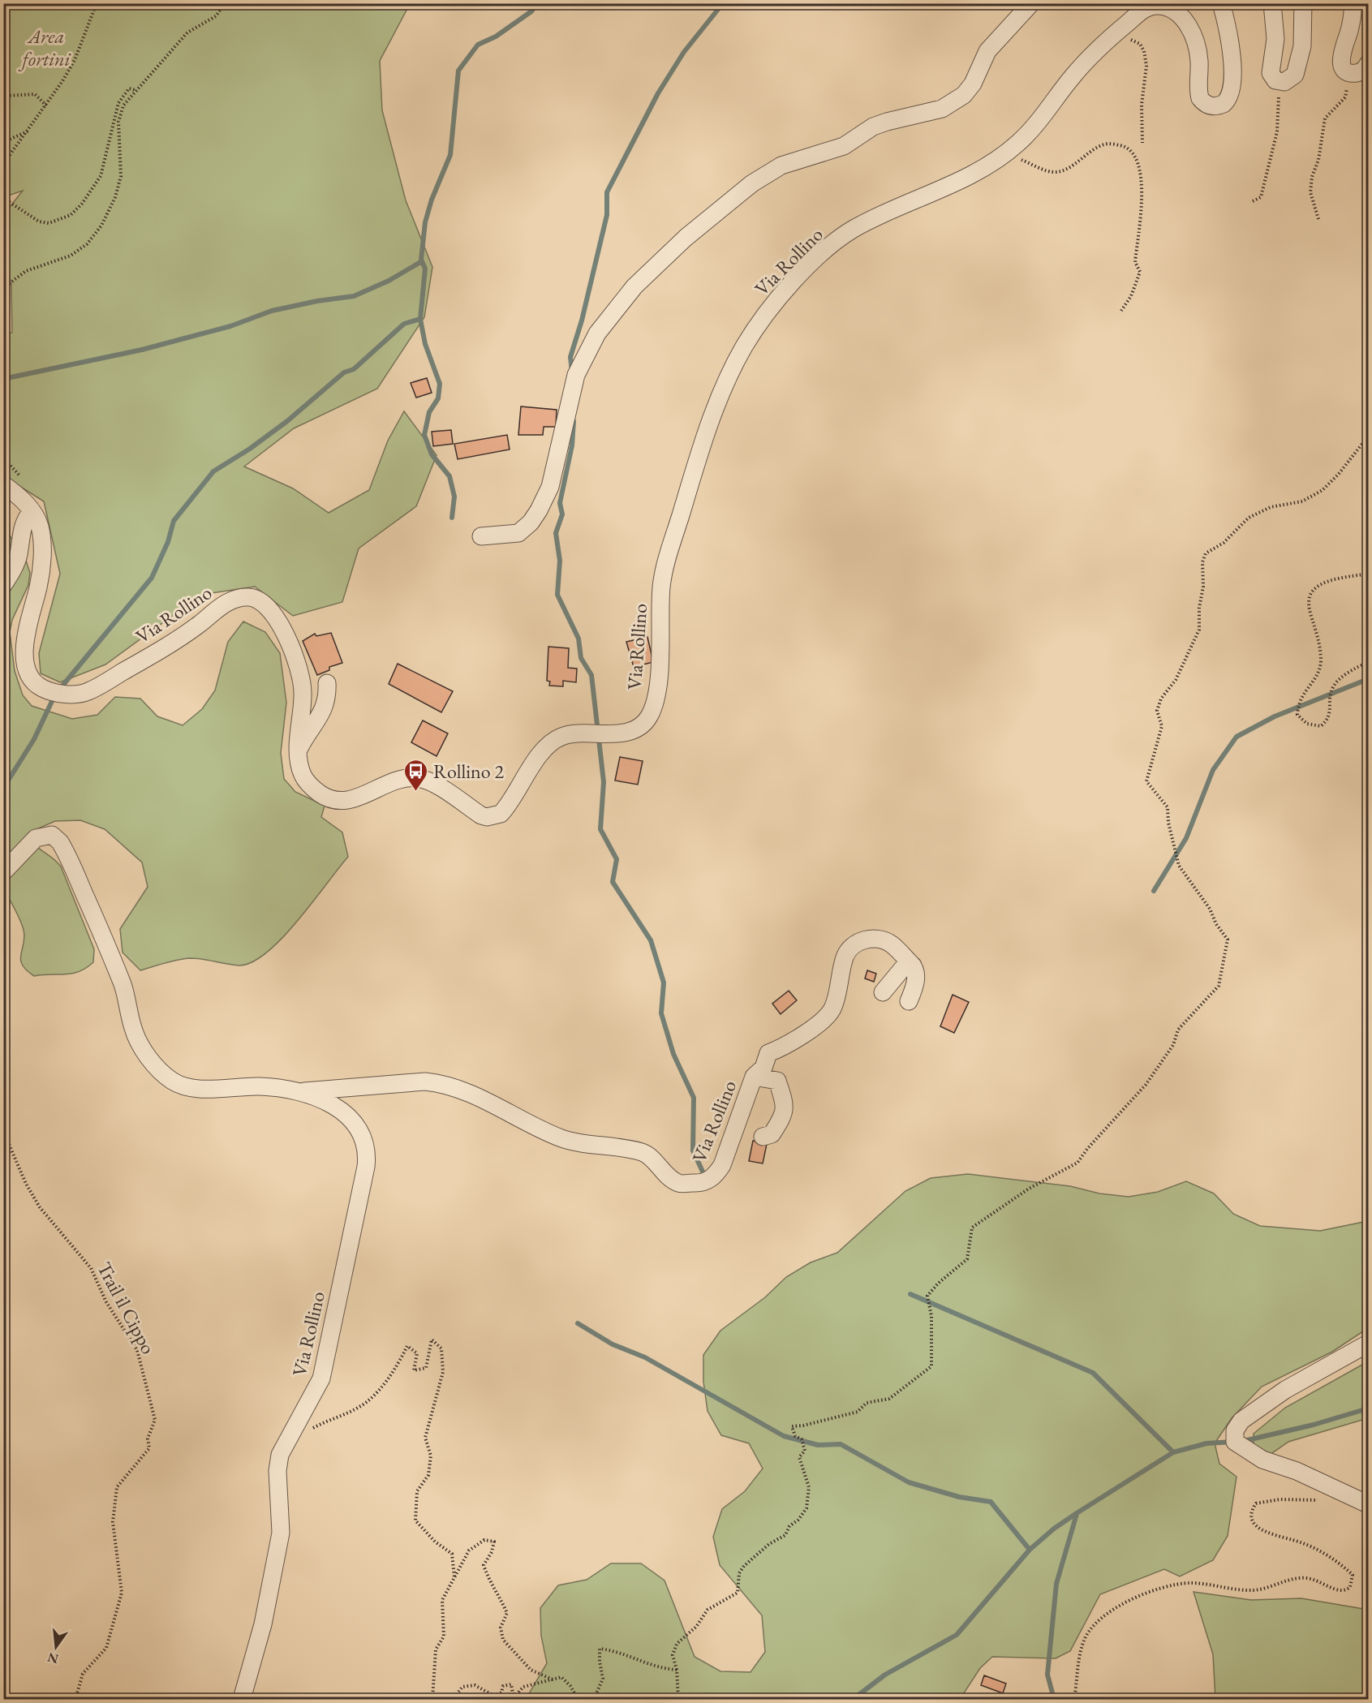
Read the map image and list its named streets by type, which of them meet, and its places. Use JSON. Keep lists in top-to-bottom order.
{
  "streets": {
    "street": ["Via Rollino"],
    "path": ["Trail il Cippo"]
  },
  "parks": ["Area fortini"],
  "places": {
    "bus stop": ["Rollino 2"]
  },
  "north": "bottom"
}
